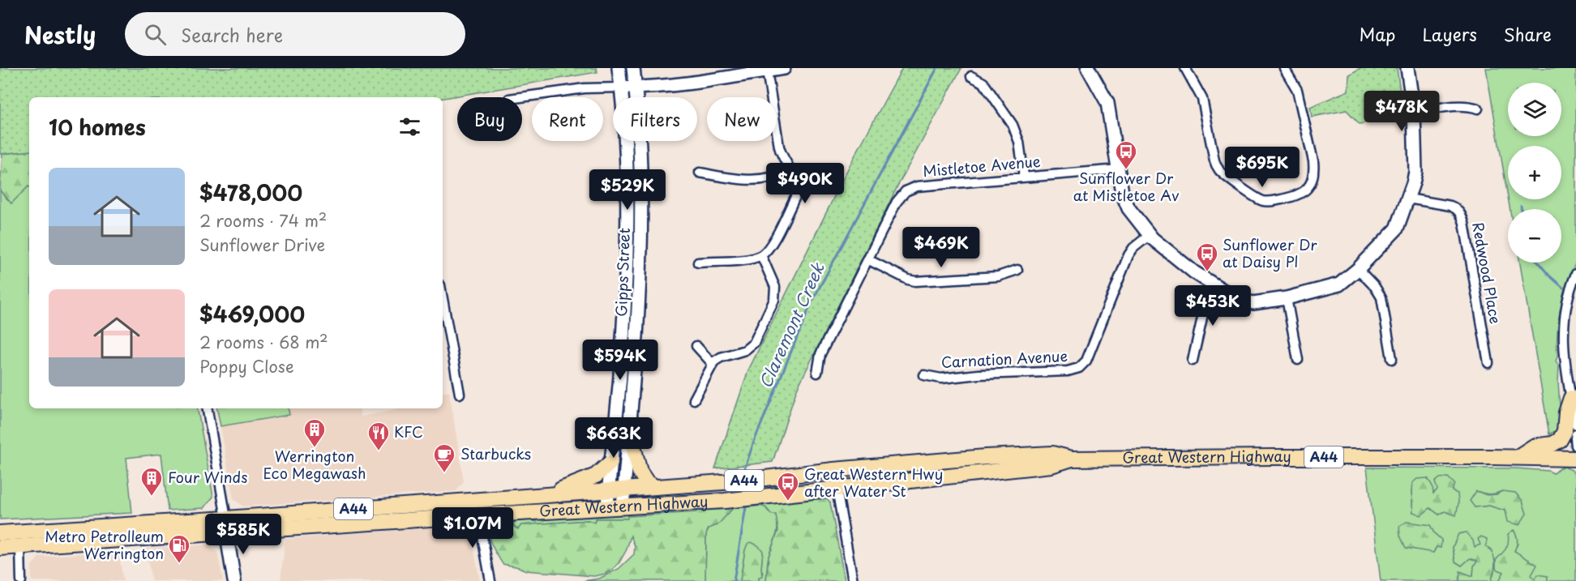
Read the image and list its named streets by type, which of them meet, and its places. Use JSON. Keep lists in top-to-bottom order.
{
  "streets": {
    "highway": ["A44", "Great Western Highway"],
    "main road": ["Gipps Street"],
    "street": ["Mistletoe Avenue", "Redwood Place", "Carnation Avenue"]
  },
  "crossings": [
    ["Gipps Street", "Great Western Highway"]
  ],
  "water": ["Claremont Creek"],
  "places": {
    "bus stop": ["Sunflower Dr at Mistletoe Av", "Sunflower Dr at Daisy Pl", "Great Western Hwy after Water St"],
    "building": ["Werrington Eco Megawash", "Four Winds"],
    "restaurant": ["KFC"],
    "cafe": ["Starbucks"],
    "fuel station": ["Metro Petrolleum Werrington"]
  },
  "page": {
    "header": "Nestly",
    "search": "Search here",
    "nav": ["Map", "Layers", "Share"],
    "map_buttons": ["+", "−"],
    "price": [
      "$478K",
      "$695K",
      "$490K",
      "$529K",
      "$469K",
      "$453K",
      "$594K",
      "$663K",
      "$1.07M",
      "$585K"
    ],
    "chip": [
      "Buy",
      "Rent",
      "Filters",
      "New"
    ],
    "heading": "10 homes",
    "list": [
      {
        "name": "$478,000",
        "note": "2 rooms · 74 m² · Sunflower Drive"
      },
      {
        "name": "$469,000",
        "note": "2 rooms · 68 m² · Poppy Close"
      }
    ]
  }
}
